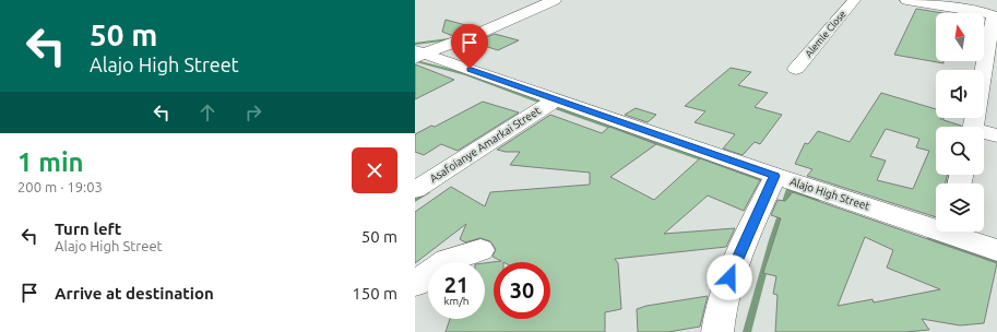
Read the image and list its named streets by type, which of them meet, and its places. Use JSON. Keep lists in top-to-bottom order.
{
  "streets": {
    "street": ["Alemle Close", "Asafoianye Amarkai Street", "Alajo High Street"]
  },
  "crossings": [
    ["Asafoianye Amarkai Street", "Alajo High Street"]
  ],
  "north": "top",
  "page": {
    "turn": ["50 m", "Alajo High Street"],
    "heading": ["1 min", "200 m · 19:03"],
    "list": [
      {
        "name": "Turn left",
        "note": "Alajo High Street",
        "value": "50 m"
      },
      {
        "name": "Arrive at destination",
        "value": "150 m"
      }
    ],
    "speed": "21 km/h",
    "limit": "30"
  }
}
